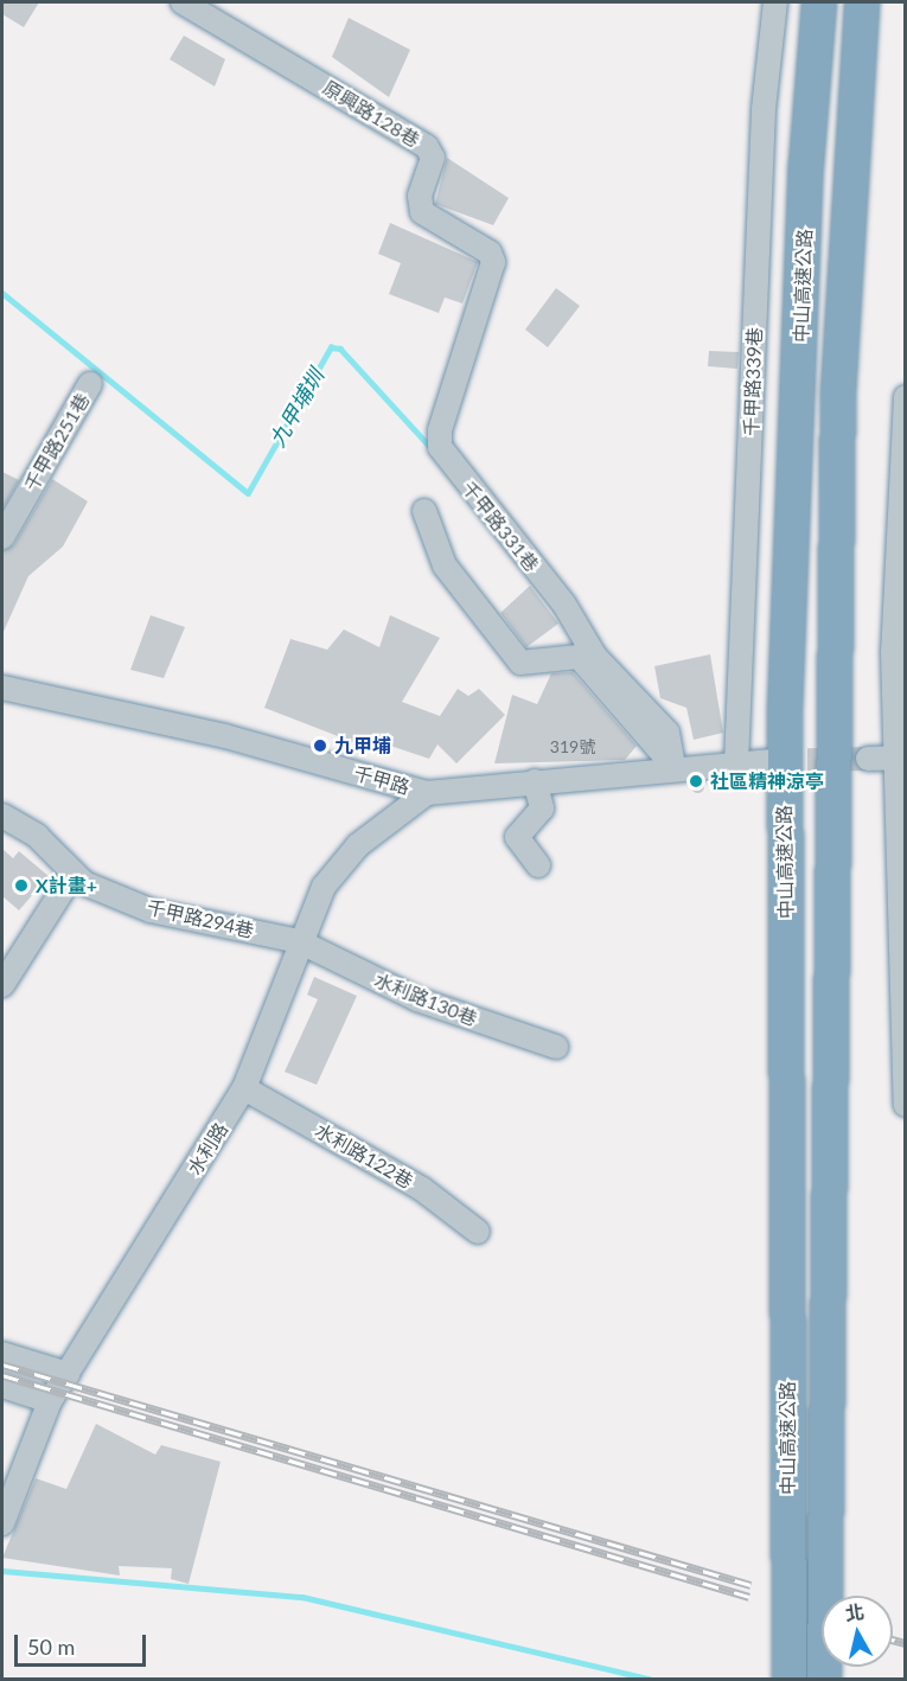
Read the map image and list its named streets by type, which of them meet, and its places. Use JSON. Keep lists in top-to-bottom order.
{
  "streets": {
    "highway": ["中山高速公路"],
    "street": [
      "原興路128巷",
      "千甲路339巷",
      "千甲路251巷",
      "千甲路331巷",
      "千甲路",
      "千甲路294巷",
      "水利路130巷",
      "水利路",
      "水利路122巷"
    ]
  },
  "crossings": [
    ["原興路128巷", "千甲路331巷"],
    ["千甲路339巷", "千甲路"],
    ["千甲路331巷", "千甲路"],
    ["千甲路", "水利路"],
    ["千甲路294巷", "水利路130巷"],
    ["千甲路294巷", "水利路"],
    ["水利路130巷", "水利路"],
    ["水利路", "水利路122巷"]
  ],
  "water": ["九甲埔圳"],
  "places": ["九甲埔", "社區精神涼亭", "X計畫+"],
  "house_numbers": ["319號"],
  "scale_bar": "50 m",
  "north": "top"
}
